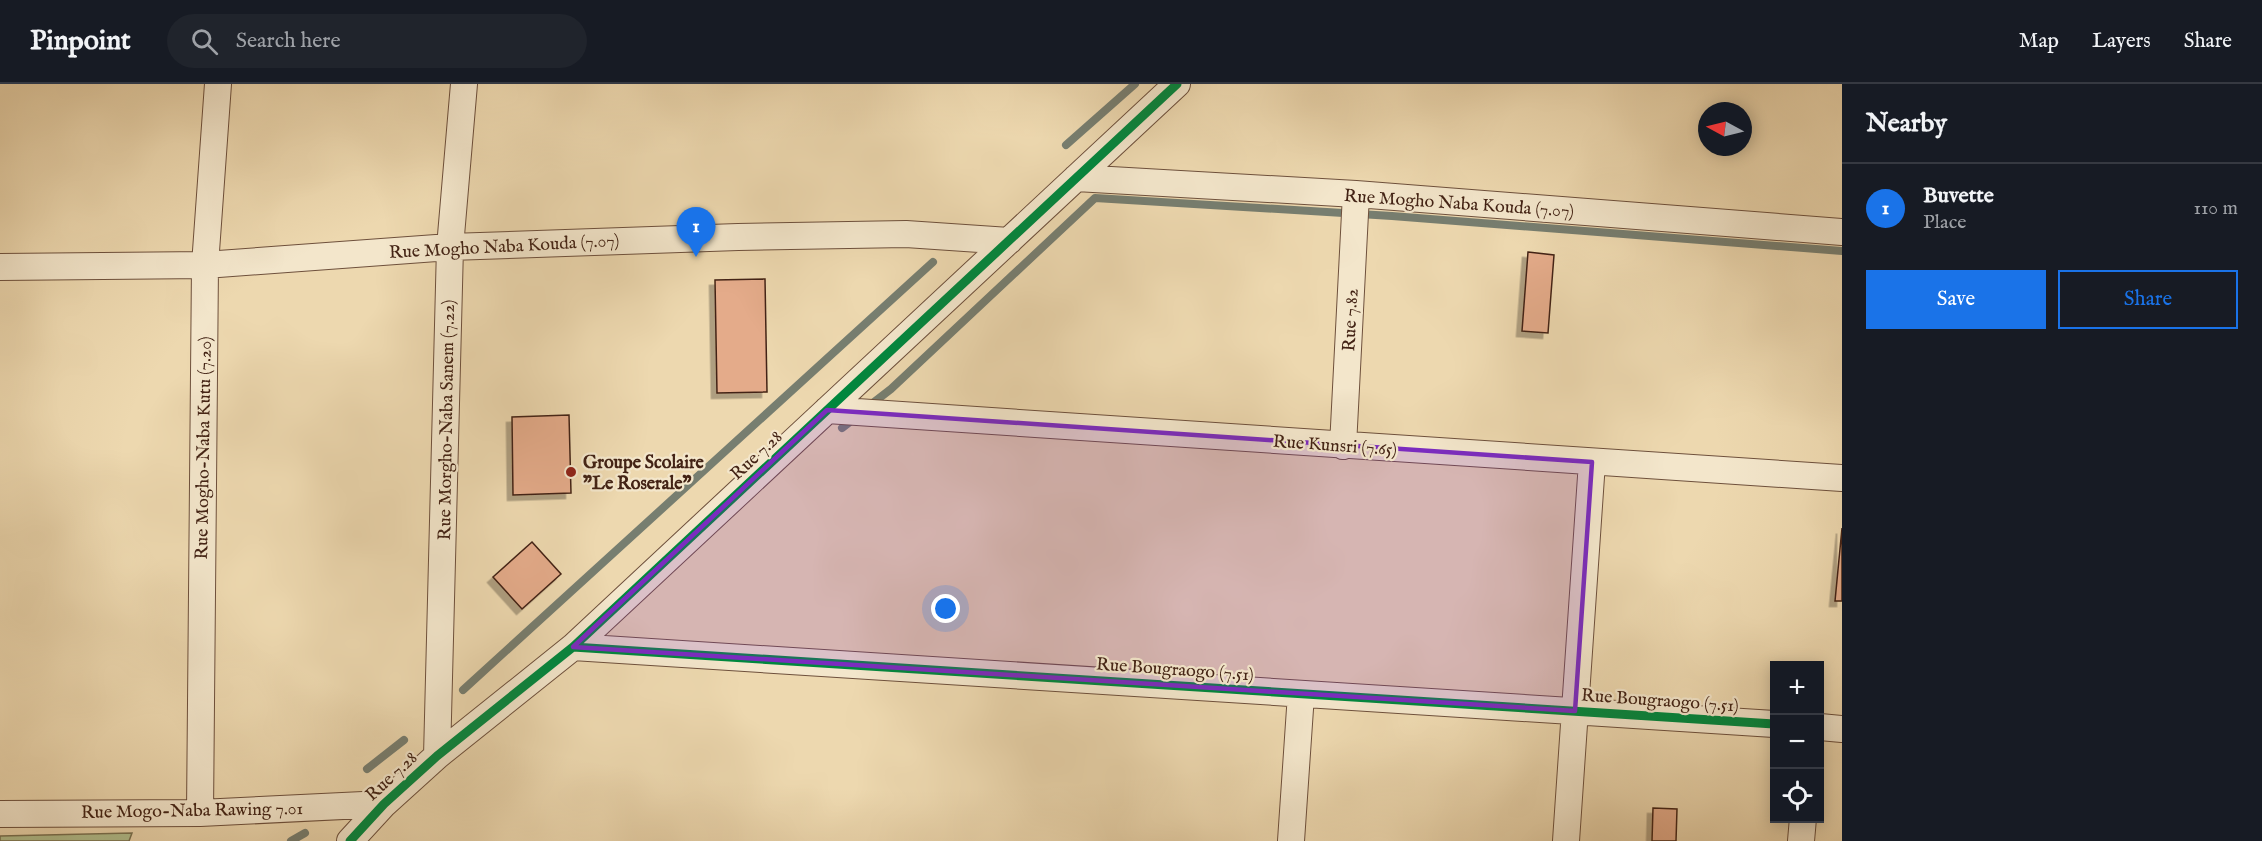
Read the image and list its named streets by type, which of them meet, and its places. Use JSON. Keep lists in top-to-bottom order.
{
  "streets": {
    "street": [
      "Rue Mogho Naba Kouda (7.07)",
      "Rue 7.82",
      "Rue Morgho-Naba Sanem (7.22)",
      "Rue Kunsri (7.65)",
      "Rue Mogho-Naba Kutu (7.20)",
      "Rue 7.28",
      "Rue Bougraogo (7.51)",
      "Rue Mogo-Naba Rawing 7.01"
    ]
  },
  "crossings": [
    ["Rue Mogho Naba Kouda (7.07)", "Rue 7.82"],
    ["Rue Mogho Naba Kouda (7.07)", "Rue Morgho-Naba Sanem (7.22)"],
    ["Rue Mogho Naba Kouda (7.07)", "Rue Mogho-Naba Kutu (7.20)"],
    ["Rue Mogho Naba Kouda (7.07)", "Rue 7.28"],
    ["Rue 7.82", "Rue Kunsri (7.65)"],
    ["Rue Morgho-Naba Sanem (7.22)", "Rue 7.28"],
    ["Rue Kunsri (7.65)", "Rue 7.28"],
    ["Rue Mogho-Naba Kutu (7.20)", "Rue Mogo-Naba Rawing 7.01"],
    ["Rue 7.28", "Rue Bougraogo (7.51)"],
    ["Rue 7.28", "Rue Mogo-Naba Rawing 7.01"]
  ],
  "places": ["Groupe Scolaire \"Le Roserale\""],
  "north": "left",
  "page": {
    "header": "Pinpoint",
    "search": "Search here",
    "nav": ["Map", "Layers", "Share"],
    "heading": "Nearby",
    "list": [
      {
        "mark": "1",
        "name": "Buvette",
        "note": "Place",
        "value": "110 m"
      }
    ],
    "pins": "1",
    "buttons": ["Save", "Share"],
    "map_buttons": ["+", "−"]
  }
}
